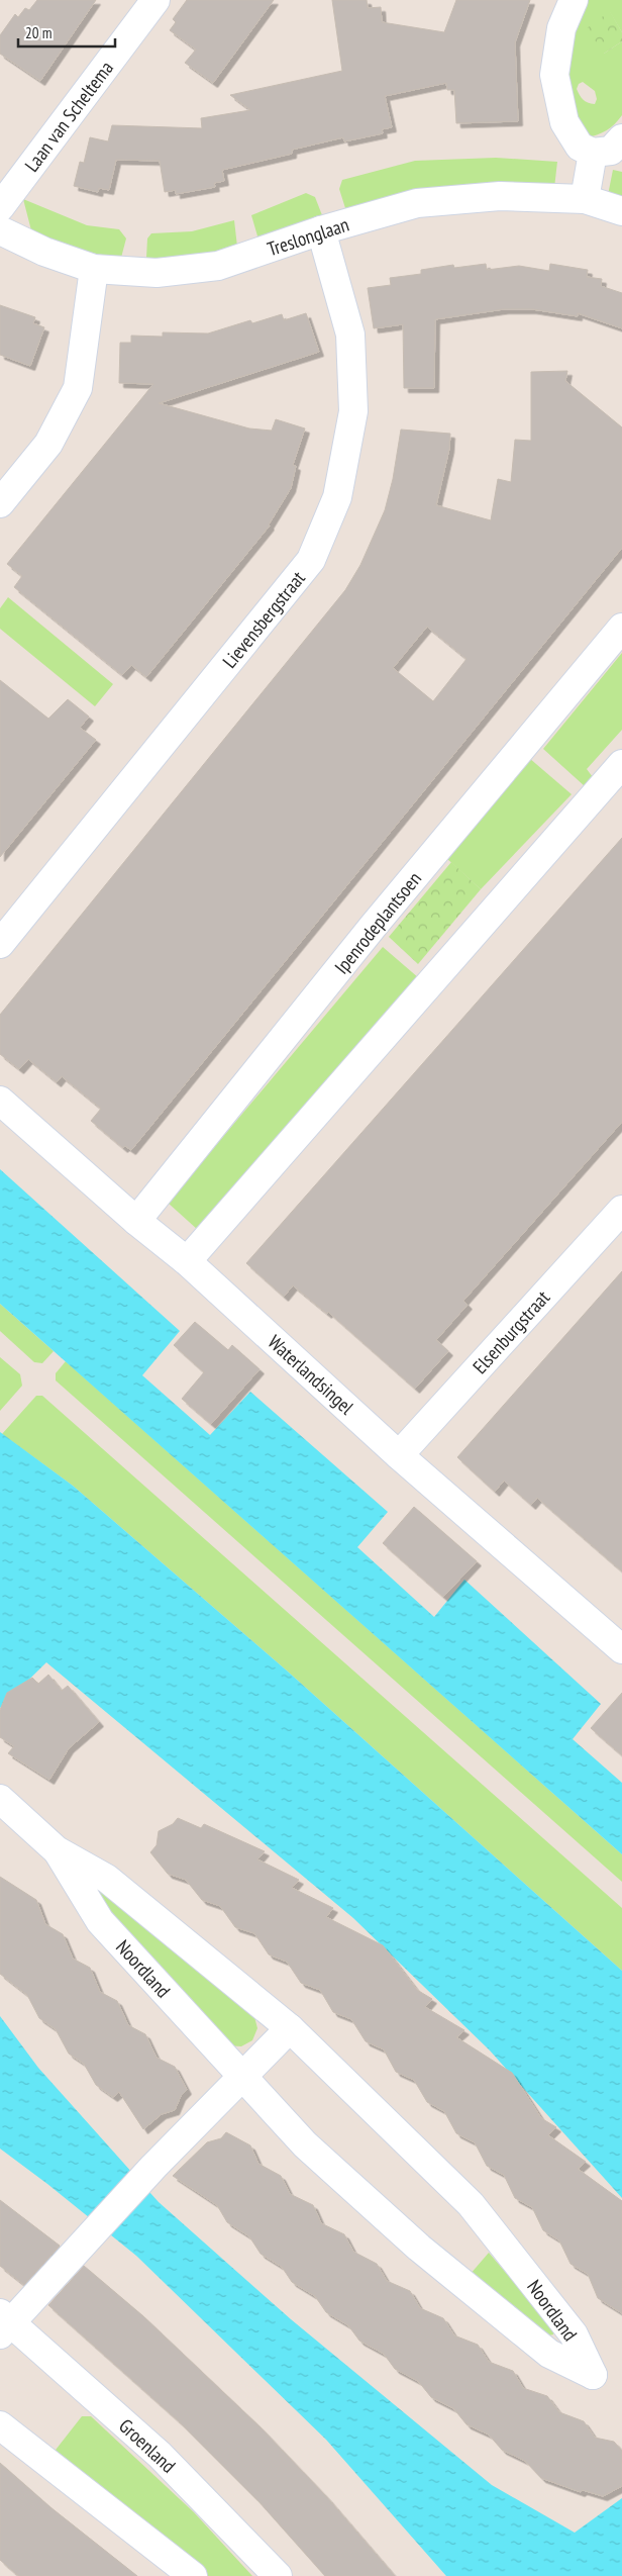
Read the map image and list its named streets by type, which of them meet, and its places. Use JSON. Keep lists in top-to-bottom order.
{
  "streets": {
    "street": [
      "Laan van Scheltema",
      "Treslonglaan",
      "Lievensbergstraat",
      "Ipenrodeplantsoen",
      "Elsenburgstraat",
      "Waterlandsingel",
      "Noordland",
      "Groenland"
    ]
  },
  "crossings": [
    ["Treslonglaan", "Lievensbergstraat"],
    ["Ipenrodeplantsoen", "Waterlandsingel"],
    ["Elsenburgstraat", "Waterlandsingel"],
    ["Noordland", "Groenland"]
  ],
  "scale_bar": "20 m"
}
